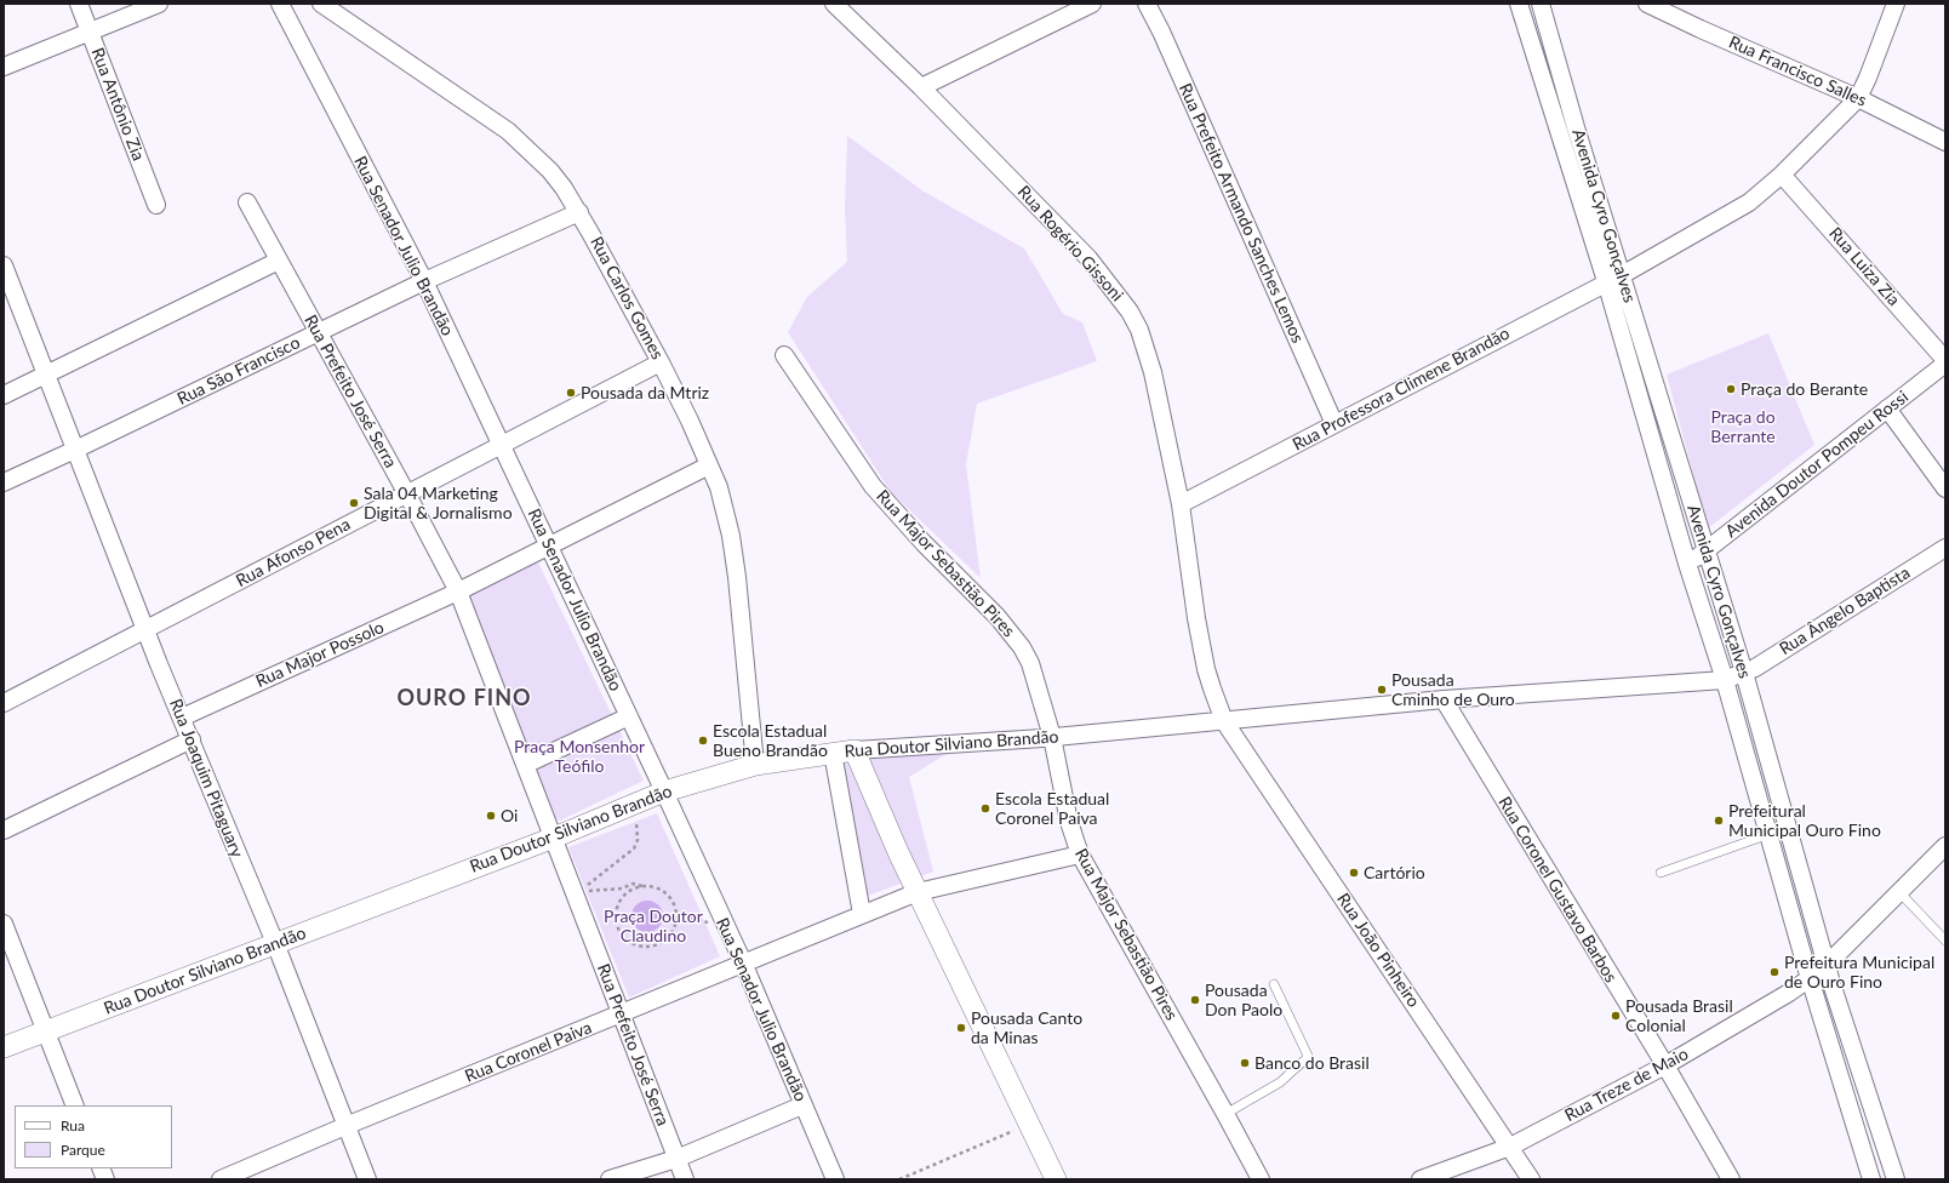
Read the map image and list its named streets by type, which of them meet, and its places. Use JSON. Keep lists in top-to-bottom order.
{
  "streets": {
    "street": [
      "Rua Francisco Salles",
      "Rua Antônio Zia",
      "Rua Prefeito Armando Sanches Lemos",
      "Avenida Cyro Gonçalves",
      "Rua Rogério Gissoni",
      "Rua Senador Julio Brandão",
      "Rua Luiza Zia",
      "Rua Carlos Gomes",
      "Rua São Francisco",
      "Rua Professora Climene Brandão",
      "Rua Prefeito José Serra",
      "Avenida Doutor Pompeu Rossi",
      "Rua Afonso Pena",
      "Rua Major Sebastião Pires",
      "Rua Ângelo Baptista",
      "Rua Major Possolo",
      "Rua Doutor Silviano Brandão",
      "Rua Joaquim Pitaguary",
      "Rua Coronel Gustavo Barbos",
      "Rua João Pinheiro",
      "Rua Coronel Paiva",
      "Rua Treze de Maio"
    ]
  },
  "crossings": [
    ["Rua Francisco Salles", "Rua Professora Climene Brandão"],
    ["Rua Prefeito Armando Sanches Lemos", "Rua Professora Climene Brandão"],
    ["Avenida Cyro Gonçalves", "Rua Professora Climene Brandão"],
    ["Avenida Cyro Gonçalves", "Avenida Doutor Pompeu Rossi"],
    ["Avenida Cyro Gonçalves", "Rua Ângelo Baptista"],
    ["Avenida Cyro Gonçalves", "Rua Doutor Silviano Brandão"],
    ["Avenida Cyro Gonçalves", "Rua Treze de Maio"],
    ["Rua Rogério Gissoni", "Rua Professora Climene Brandão"],
    ["Rua Rogério Gissoni", "Rua Doutor Silviano Brandão"],
    ["Rua Rogério Gissoni", "Rua João Pinheiro"],
    ["Rua Senador Julio Brandão", "Rua São Francisco"],
    ["Rua Senador Julio Brandão", "Rua Afonso Pena"],
    ["Rua Senador Julio Brandão", "Rua Doutor Silviano Brandão"],
    ["Rua Senador Julio Brandão", "Rua Coronel Paiva"],
    ["Rua Luiza Zia", "Rua Professora Climene Brandão"],
    ["Rua Carlos Gomes", "Rua São Francisco"],
    ["Rua Carlos Gomes", "Rua Afonso Pena"],
    ["Rua Carlos Gomes", "Rua Doutor Silviano Brandão"],
    ["Rua São Francisco", "Rua Prefeito José Serra"],
    ["Rua São Francisco", "Rua Joaquim Pitaguary"],
    ["Rua Prefeito José Serra", "Rua Afonso Pena"],
    ["Rua Prefeito José Serra", "Rua Major Possolo"],
    ["Rua Prefeito José Serra", "Rua Doutor Silviano Brandão"],
    ["Rua Prefeito José Serra", "Rua Coronel Paiva"],
    ["Rua Afonso Pena", "Rua Joaquim Pitaguary"],
    ["Rua Major Sebastião Pires", "Rua Doutor Silviano Brandão"],
    ["Rua Major Sebastião Pires", "Rua Coronel Paiva"],
    ["Rua Ângelo Baptista", "Rua Doutor Silviano Brandão"],
    ["Rua Major Possolo", "Rua Joaquim Pitaguary"],
    ["Rua Doutor Silviano Brandão", "Rua Joaquim Pitaguary"],
    ["Rua Doutor Silviano Brandão", "Rua Coronel Gustavo Barbos"],
    ["Rua Doutor Silviano Brandão", "Rua João Pinheiro"],
    ["Rua Joaquim Pitaguary", "Rua Coronel Paiva"],
    ["Rua Coronel Gustavo Barbos", "Rua Treze de Maio"],
    ["Rua João Pinheiro", "Rua Treze de Maio"]
  ],
  "districts": ["OURO FINO"],
  "parks": ["Praça do Berrante", "Praça Monsenhor Teófilo", "Praça Doutor Claudino"],
  "places": [
    "Praça do Berante",
    "Pousada da Mtriz",
    "Sala 04 Marketing Digital & Jornalismo",
    "Pousada Cminho de Ouro",
    "Escola Estadual Bueno Brandão",
    "Escola Estadual Coronel Paiva",
    "Oi",
    "Prefeitural Municipal Ouro Fino",
    "Cartório",
    "Prefeitura Municipal de Ouro Fino",
    "Pousada Don Paolo",
    "Pousada Brasil Colonial",
    "Pousada Canto da Minas",
    "Banco do Brasil"
  ],
  "legend": ["Rua", "Parque"]
}
